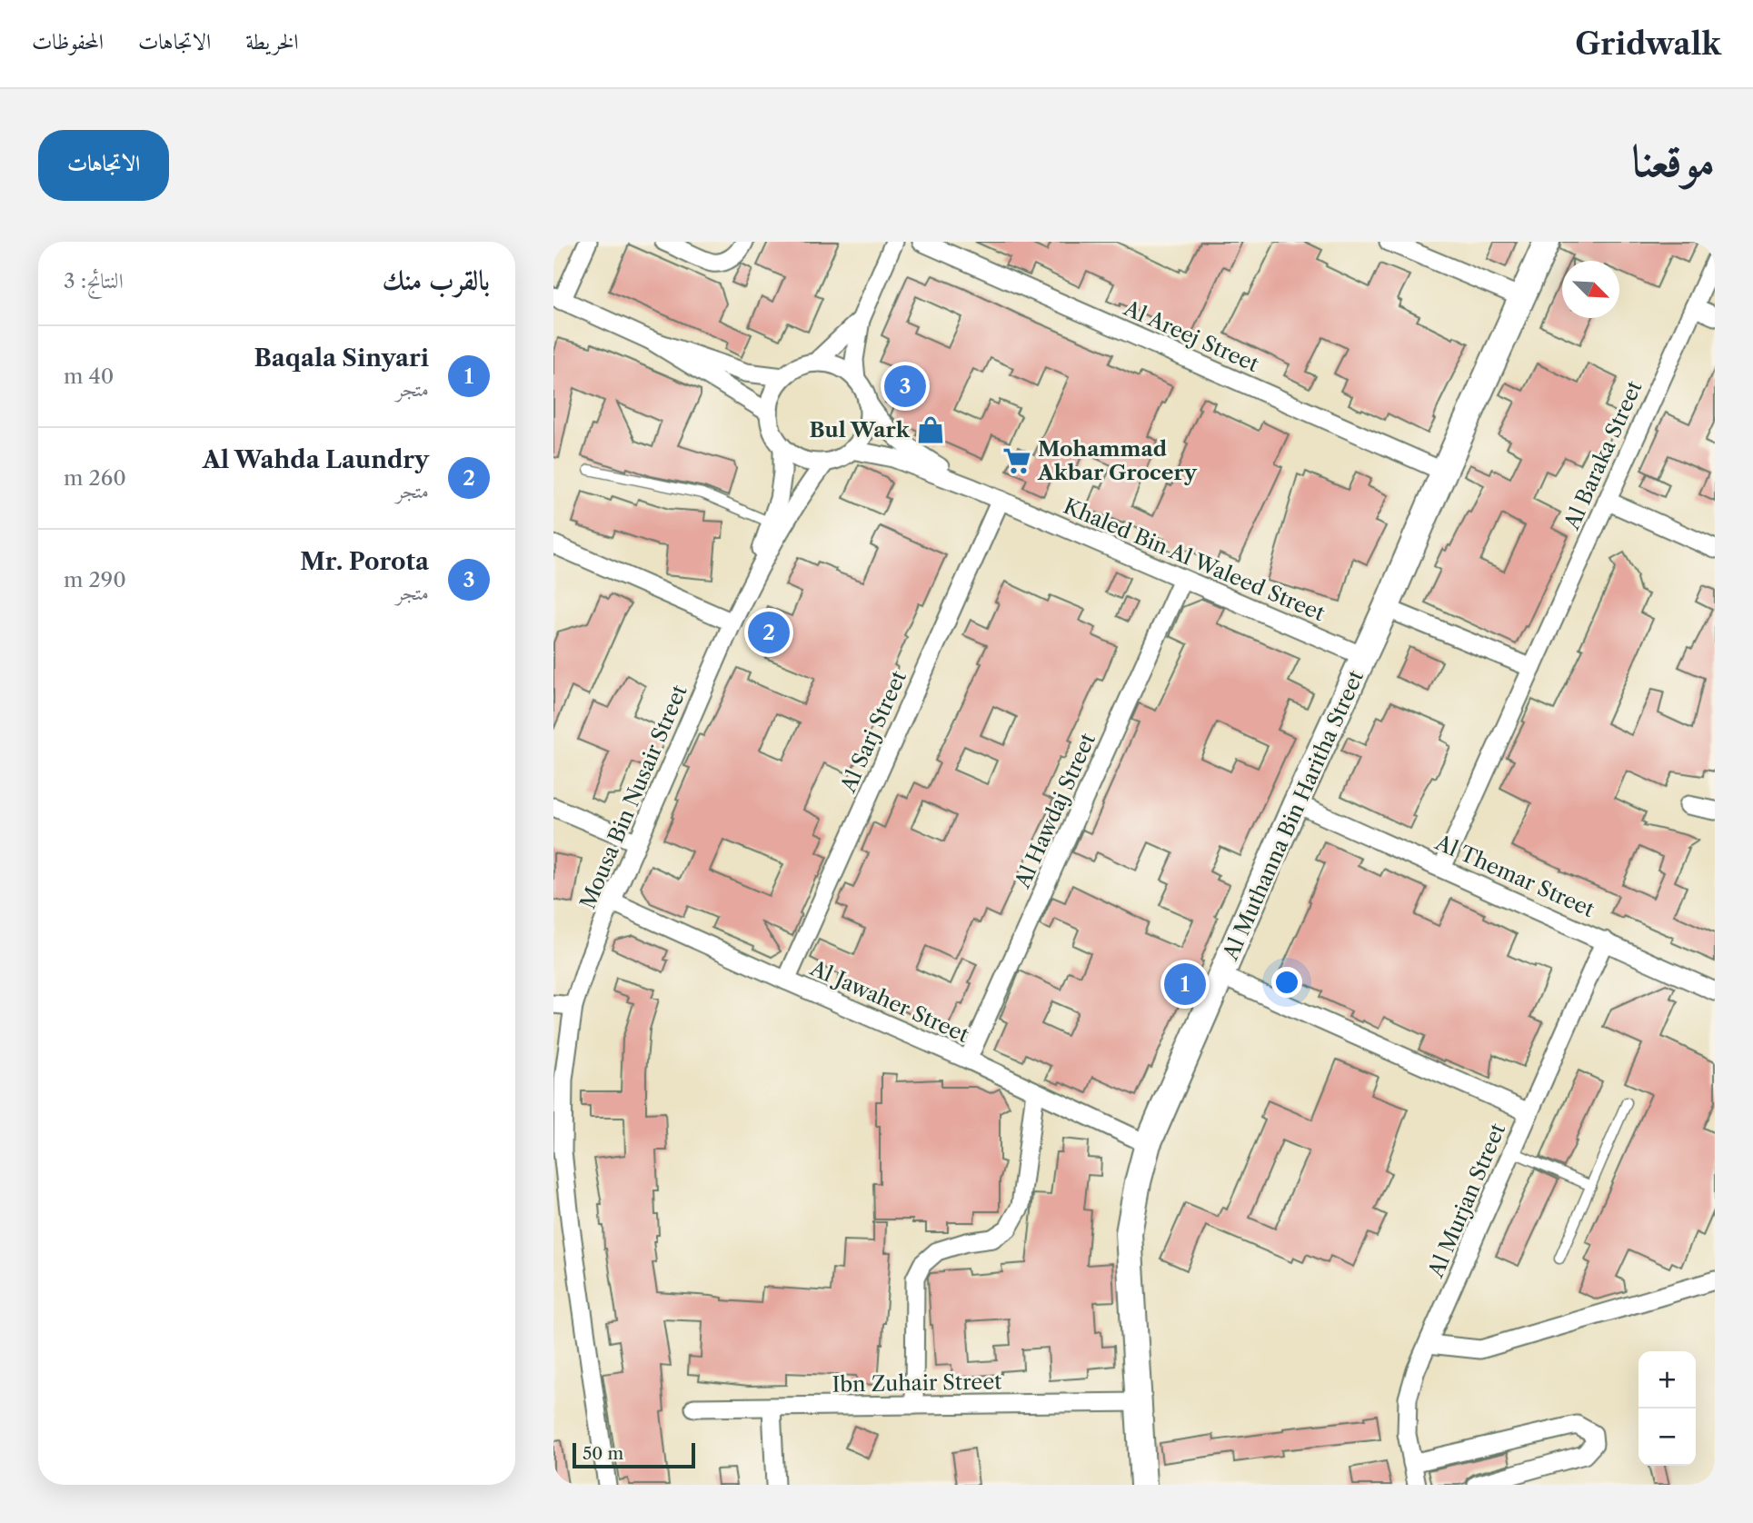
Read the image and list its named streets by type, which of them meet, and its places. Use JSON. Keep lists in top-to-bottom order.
{
  "streets": {
    "street": [
      "Al Areej Street",
      "Al Baraka Street",
      "Khaled Bin Al Waleed Street",
      "Al Sarj Street",
      "Mousa Bin Nusair Street",
      "Al Hawdaj Street",
      "Al Muthanna Bin Haritha Street",
      "Al Themar Street",
      "Al Jawaher Street",
      "Al Murjan Street",
      "Ibn Zuhair Street"
    ]
  },
  "crossings": [
    ["Al Areej Street", "Al Muthanna Bin Haritha Street"],
    ["Al Baraka Street", "Al Themar Street"],
    ["Khaled Bin Al Waleed Street", "Al Sarj Street"],
    ["Khaled Bin Al Waleed Street", "Mousa Bin Nusair Street"],
    ["Khaled Bin Al Waleed Street", "Al Hawdaj Street"],
    ["Khaled Bin Al Waleed Street", "Al Muthanna Bin Haritha Street"],
    ["Al Sarj Street", "Al Jawaher Street"],
    ["Mousa Bin Nusair Street", "Al Jawaher Street"],
    ["Al Hawdaj Street", "Al Jawaher Street"],
    ["Al Muthanna Bin Haritha Street", "Al Themar Street"],
    ["Al Muthanna Bin Haritha Street", "Al Jawaher Street"],
    ["Al Muthanna Bin Haritha Street", "Ibn Zuhair Street"],
    ["Al Themar Street", "Al Murjan Street"]
  ],
  "places": {
    "shop": ["Bul Wark"],
    "supermarket": ["Mohammad Akbar Grocery"]
  },
  "scale_bar": "50 m",
  "north": "bottom right",
  "page": {
    "header": "Gridwalk",
    "nav": ["الخريطة", "الاتجاهات", "المحفوظات"],
    "title": "موقعنا",
    "buttons": "الاتجاهات",
    "heading": ["بالقرب منك", "النتائج: 3"],
    "list": [
      {
        "mark": "1",
        "name": "Baqala Sinyari",
        "note": "متجر",
        "value": "40 m"
      },
      {
        "mark": "2",
        "name": "Al Wahda Laundry",
        "note": "متجر",
        "value": "260 m"
      },
      {
        "mark": "3",
        "name": "Mr. Porota",
        "note": "متجر",
        "value": "290 m"
      }
    ],
    "pins": ["3", "2", "1"],
    "map_buttons": ["+", "−"],
    "scale": "50 m"
  }
}
